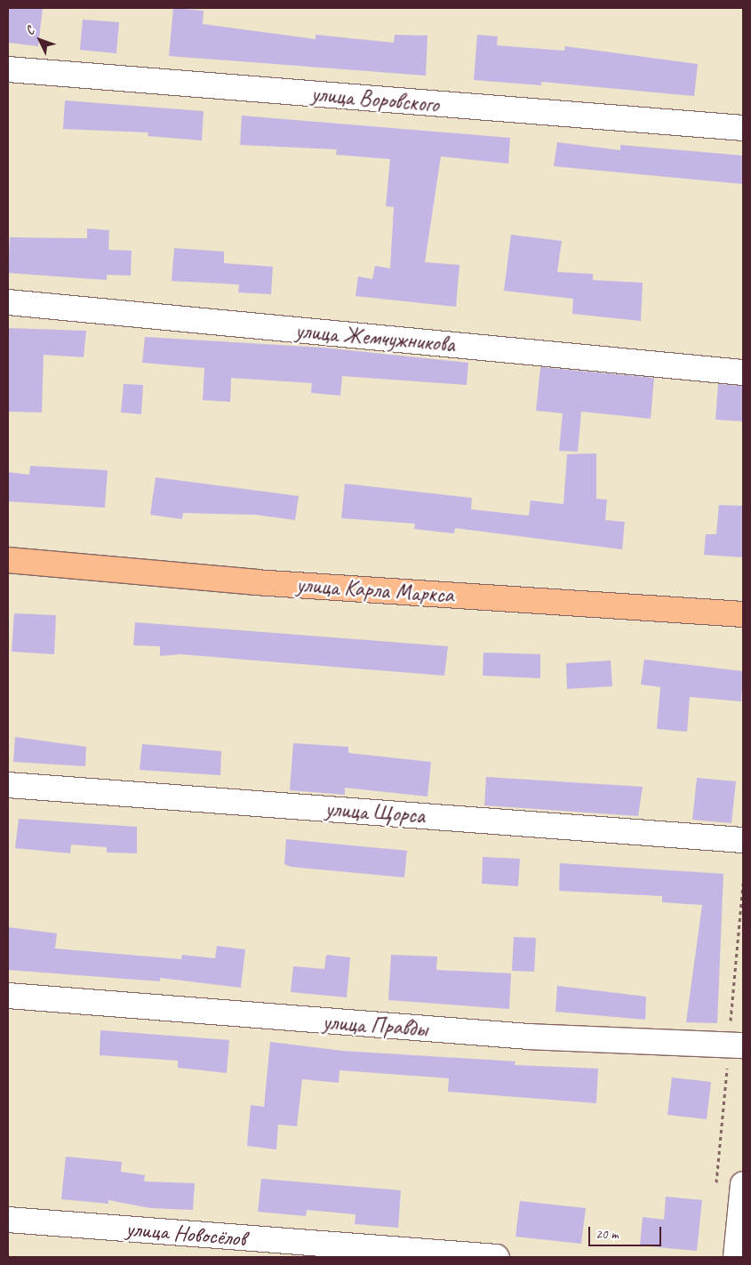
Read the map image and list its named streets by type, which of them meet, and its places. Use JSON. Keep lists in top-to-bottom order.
{
  "streets": {
    "main road": ["улица Карла Маркса"],
    "street": [
      "улица Воровского",
      "улица Жемчужникова",
      "улица Щорса",
      "улица Правды",
      "улица Новосёлов"
    ]
  },
  "scale_bar": "20 m",
  "north": "top left"
}
